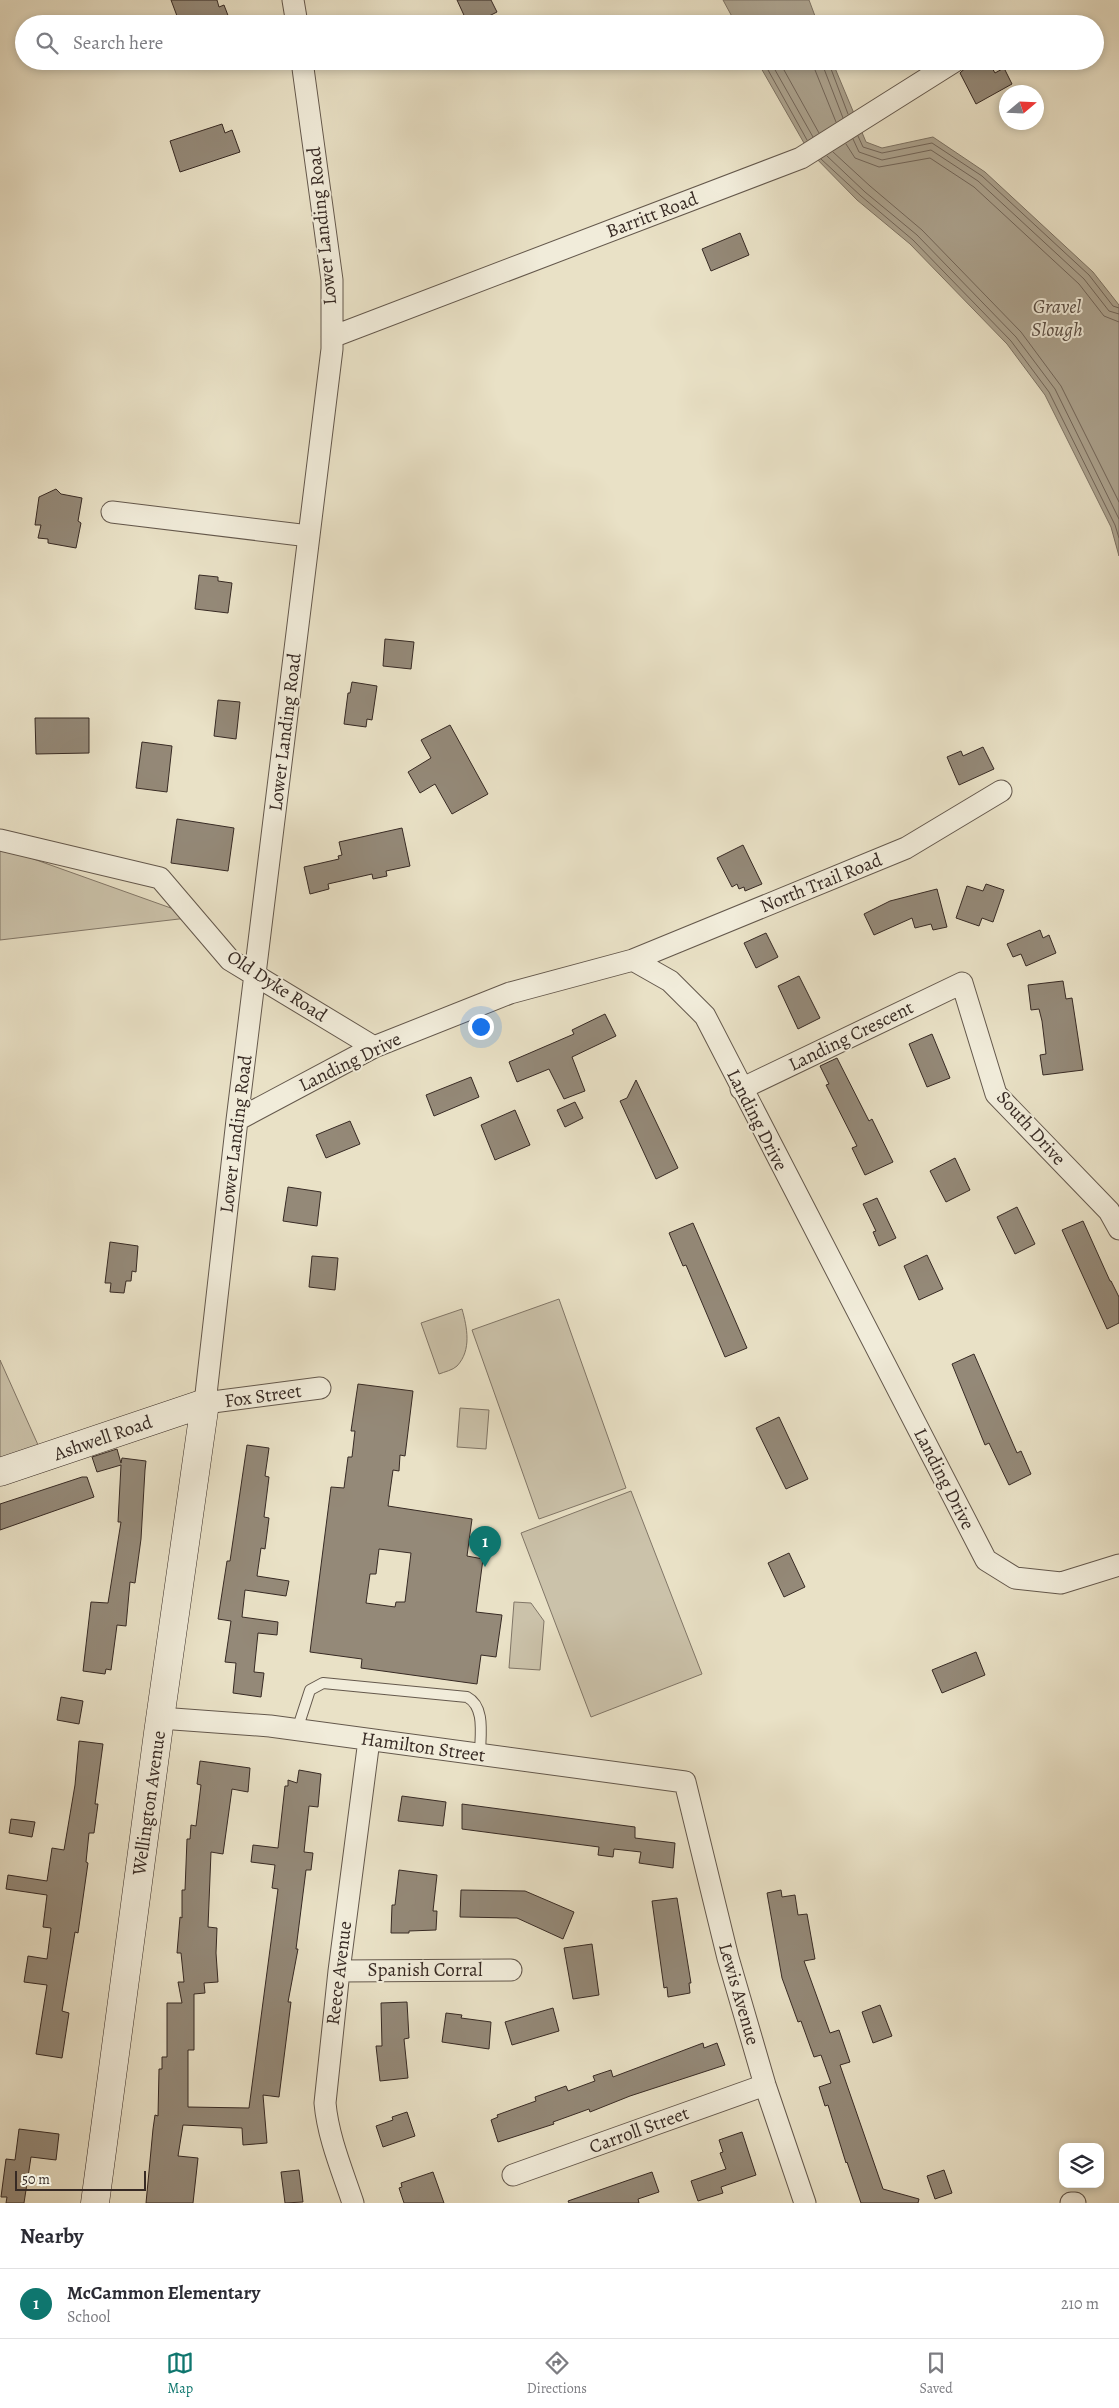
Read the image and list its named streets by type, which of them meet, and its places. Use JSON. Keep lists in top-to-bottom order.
{
  "streets": {
    "street": [
      "Barritt Road",
      "Lower Landing Road",
      "North Trail Road",
      "Old Dyke Road",
      "Landing Crescent",
      "Landing Drive",
      "South Drive",
      "Fox Street",
      "Ashwell Road",
      "Hamilton Street",
      "Wellington Avenue",
      "Spanish Corral",
      "Reece Avenue",
      "Lewis Avenue",
      "Carroll Street"
    ]
  },
  "crossings": [
    ["Barritt Road", "Lower Landing Road"],
    ["Lower Landing Road", "Old Dyke Road"],
    ["Lower Landing Road", "Landing Drive"],
    ["Lower Landing Road", "Fox Street"],
    ["Lower Landing Road", "Ashwell Road"],
    ["Lower Landing Road", "Wellington Avenue"],
    ["North Trail Road", "Landing Drive"],
    ["Old Dyke Road", "Landing Drive"],
    ["Landing Crescent", "Landing Drive"],
    ["Landing Crescent", "South Drive"],
    ["Fox Street", "Ashwell Road"],
    ["Fox Street", "Wellington Avenue"],
    ["Ashwell Road", "Wellington Avenue"],
    ["Hamilton Street", "Wellington Avenue"],
    ["Hamilton Street", "Reece Avenue"],
    ["Hamilton Street", "Lewis Avenue"],
    ["Spanish Corral", "Reece Avenue"],
    ["Lewis Avenue", "Carroll Street"]
  ],
  "water": ["Gravel Slough"],
  "scale_bar": "50 m",
  "north": "right",
  "page": {
    "search": "Search here",
    "pins": "1",
    "scale": "50 m",
    "heading": "Nearby",
    "list": [
      {
        "mark": "1",
        "name": "McCammon Elementary",
        "note": "School",
        "value": "210 m"
      }
    ],
    "nav": ["Map", "Directions", "Saved"]
  }
}
